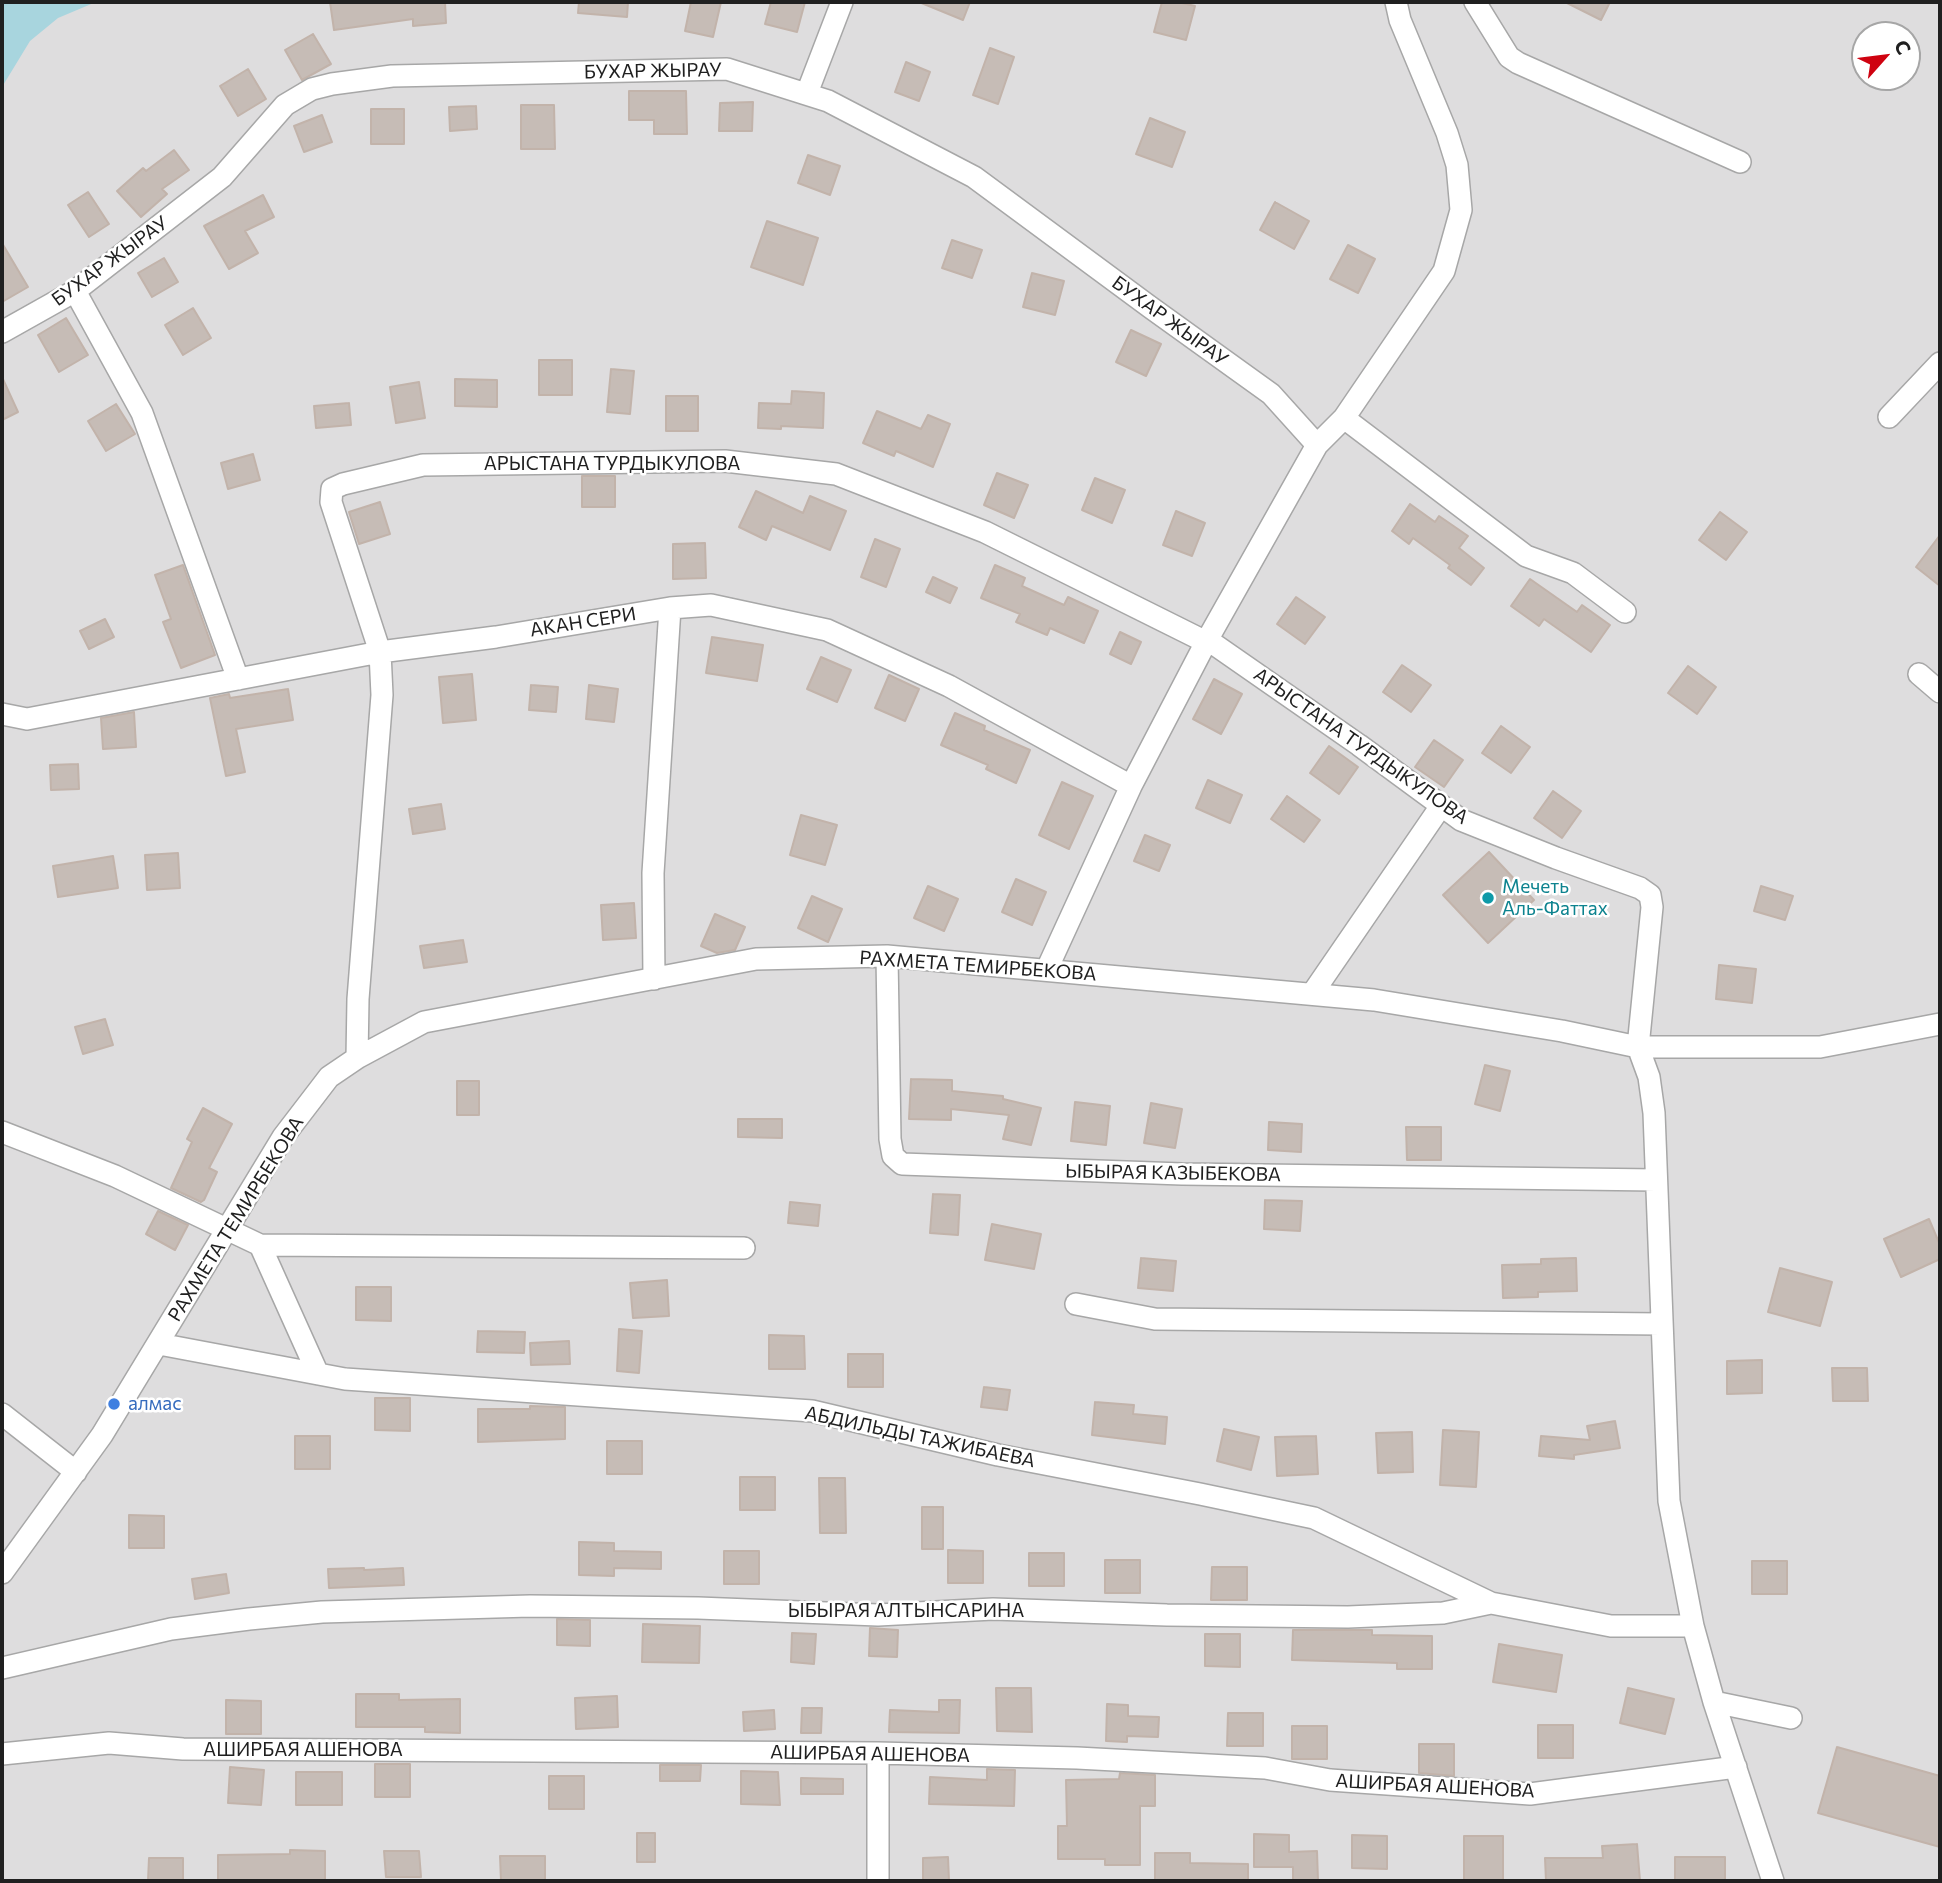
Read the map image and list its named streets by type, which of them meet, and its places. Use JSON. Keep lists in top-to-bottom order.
{
  "streets": {
    "street": [
      "БУХАР ЖЫРАУ",
      "АРЫСТАНА ТУРДЫКУЛОВА",
      "АКАН СЕРИ",
      "РАХМЕТА ТЕМИРБЕКОВА",
      "ЫБЫРАЯ КАЗЫБЕКОВА",
      "АБДИЛЬДЫ ТАЖИБАЕВА",
      "ЫБЫРАЯ АЛТЫНСАРИНА",
      "АШИРБАЯ АШЕНОВА"
    ]
  },
  "crossings": [
    ["АРЫСТАНА ТУРДЫКУЛОВА", "АКАН СЕРИ"],
    ["АРЫСТАНА ТУРДЫКУЛОВА", "РАХМЕТА ТЕМИРБЕКОВА"],
    ["РАХМЕТА ТЕМИРБЕКОВА", "ЫБЫРАЯ КАЗЫБЕКОВА"],
    ["РАХМЕТА ТЕМИРБЕКОВА", "АБДИЛЬДЫ ТАЖИБАЕВА"],
    ["АБДИЛЬДЫ ТАЖИБАЕВА", "ЫБЫРАЯ АЛТЫНСАРИНА"]
  ],
  "places": ["Мечеть Аль-Фаттах", "алмас"],
  "north": "top right"
}
